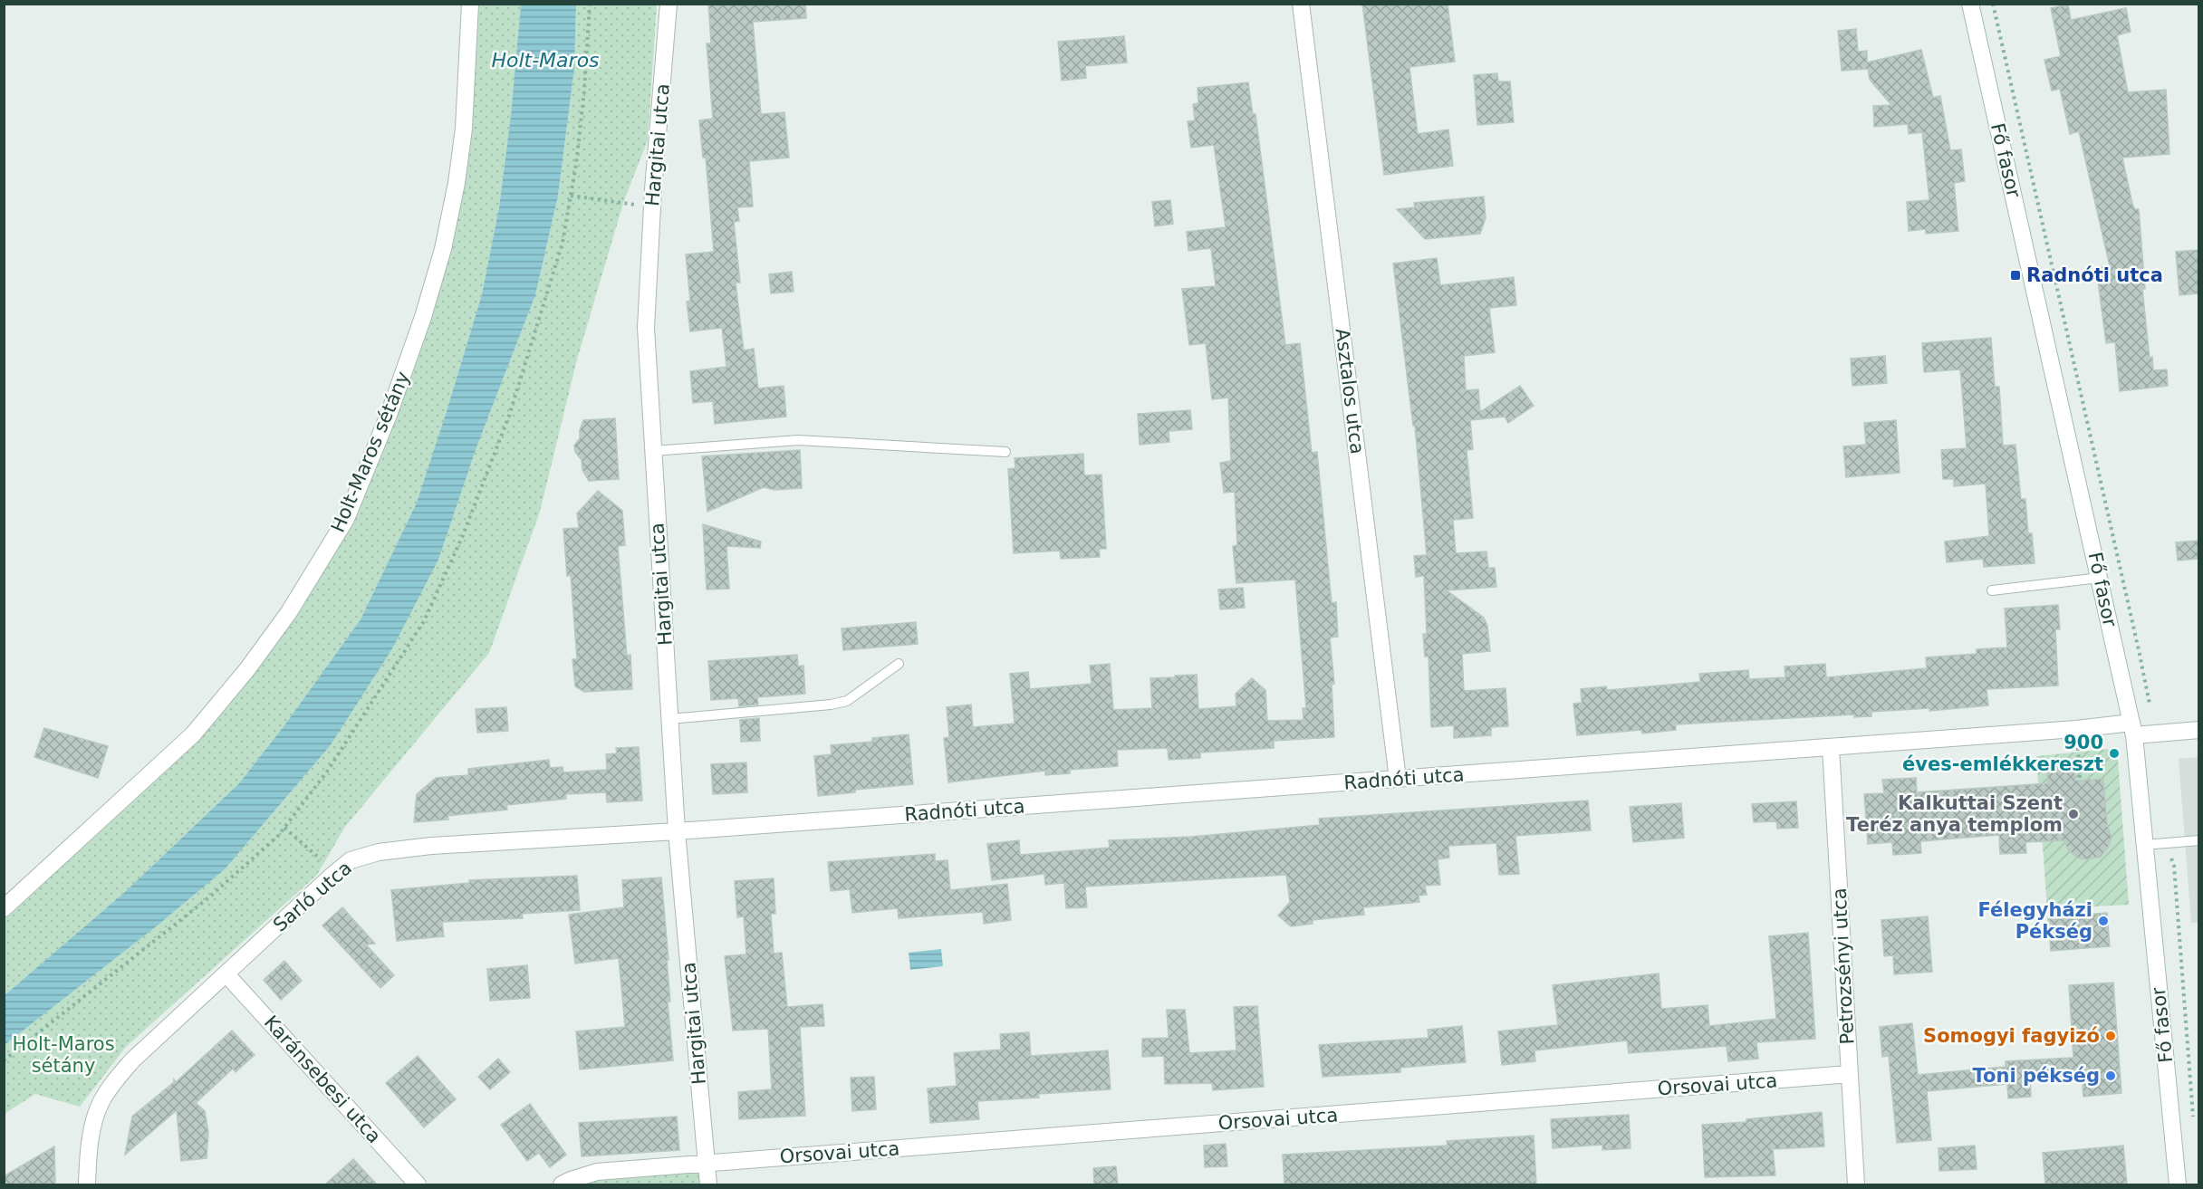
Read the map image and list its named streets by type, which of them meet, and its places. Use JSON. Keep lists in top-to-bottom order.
{
  "streets": {
    "street": [
      "Hargitai utca",
      "Fő fasor",
      "Asztalos utca",
      "Holt-Maros sétány",
      "Radnóti utca",
      "Sarló utca",
      "Petrozsényi utca",
      "Karánsebesi utca",
      "Orsovai utca"
    ]
  },
  "crossings": [
    ["Hargitai utca", "Radnóti utca"],
    ["Hargitai utca", "Sarló utca"],
    ["Hargitai utca", "Orsovai utca"],
    ["Fő fasor", "Radnóti utca"],
    ["Asztalos utca", "Radnóti utca"],
    ["Radnóti utca", "Sarló utca"],
    ["Radnóti utca", "Petrozsényi utca"],
    ["Sarló utca", "Karánsebesi utca"],
    ["Petrozsényi utca", "Orsovai utca"]
  ],
  "water": ["Holt-Maros"],
  "parks": ["Holt-Maros sétány"],
  "places": {
    "transit": ["Radnóti utca"],
    "other": [
      "900 éves-emlékkereszt",
      "Kalkuttai Szent Teréz anya templom",
      "Félegyházi Pékség",
      "Somogyi fagyizó",
      "Toni pékség"
    ]
  }
}
